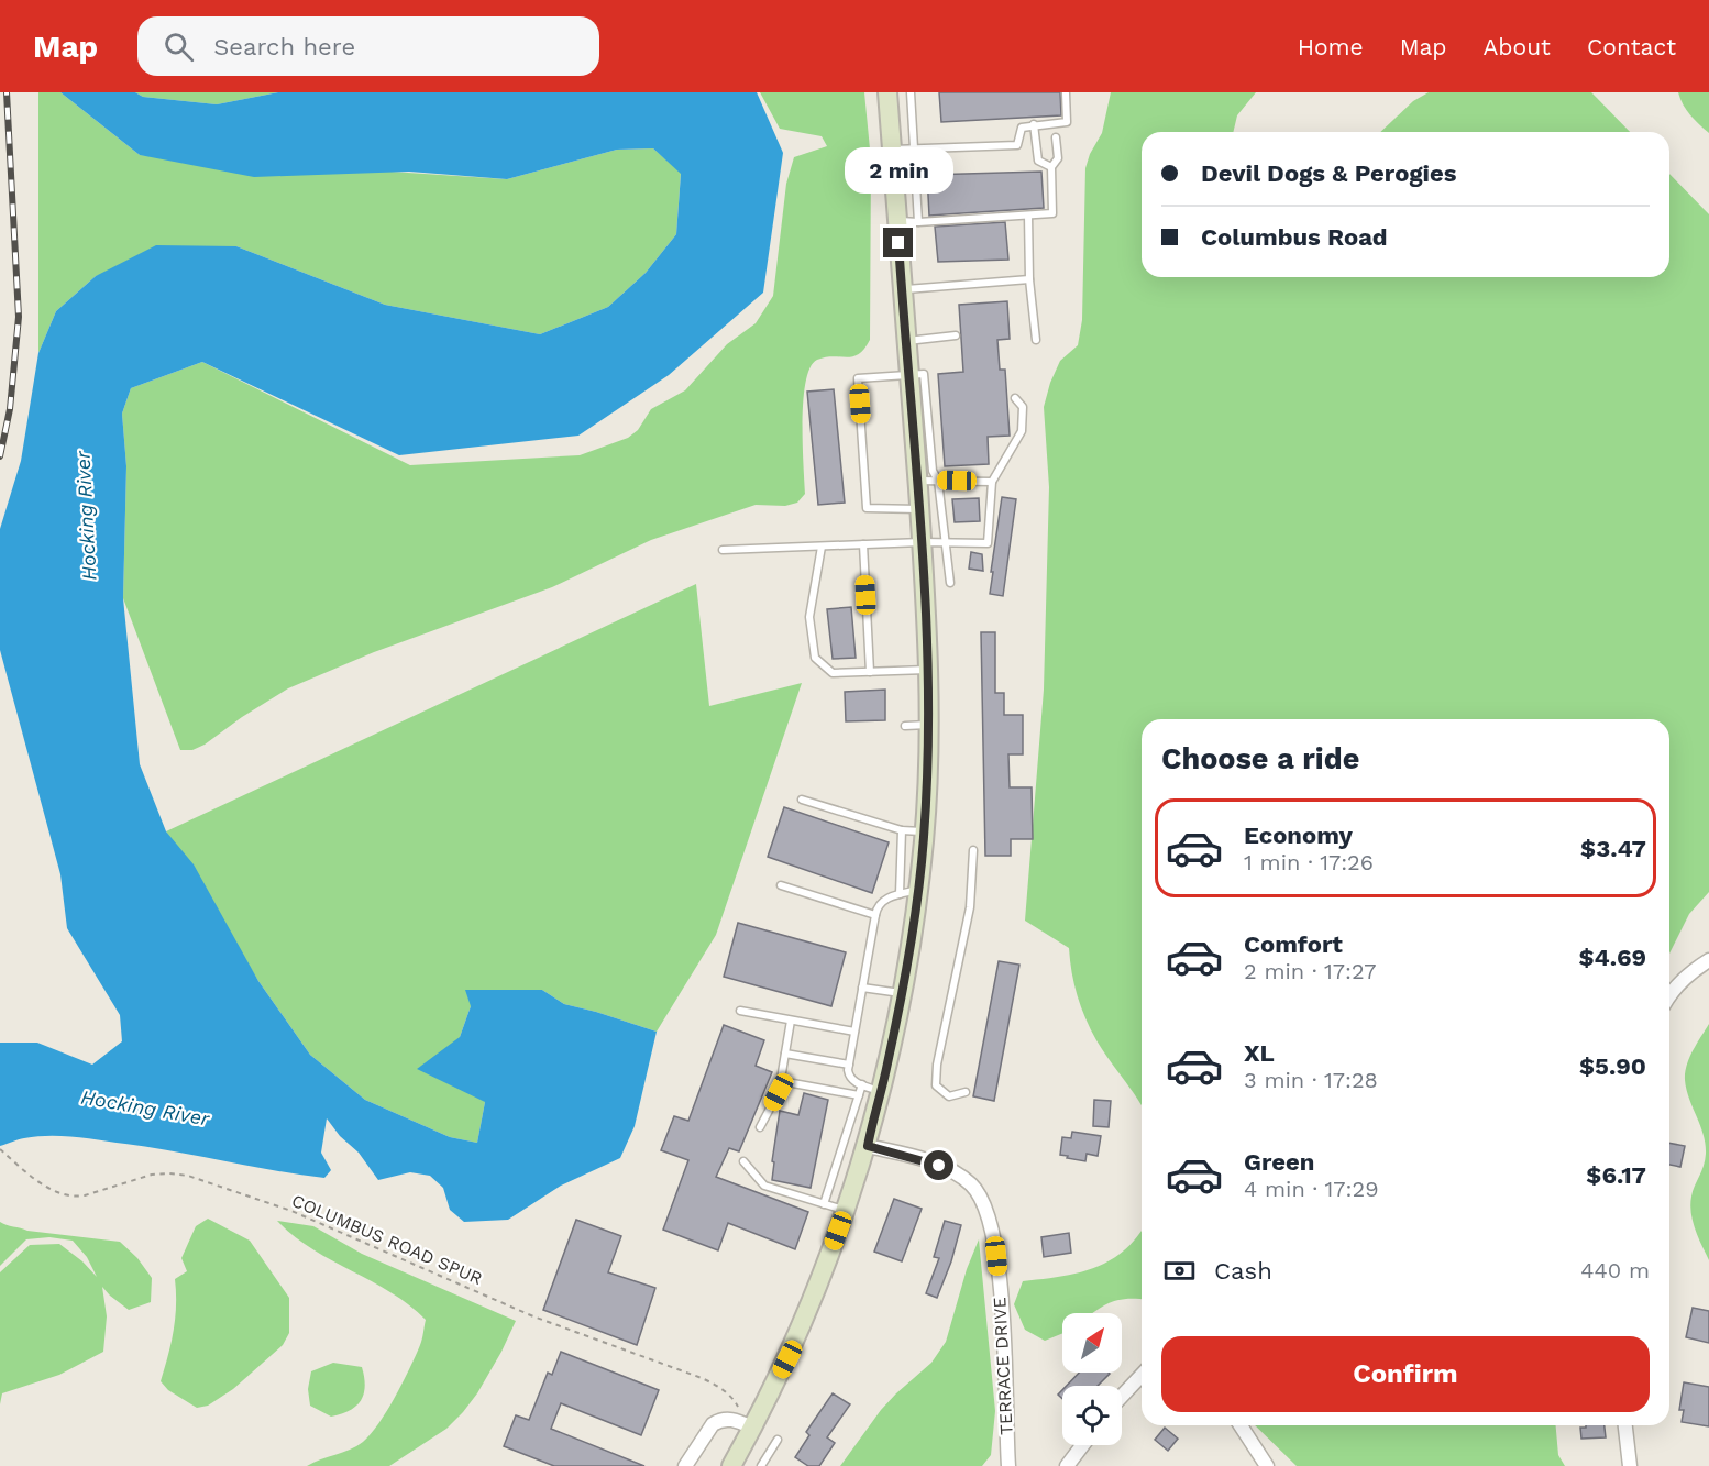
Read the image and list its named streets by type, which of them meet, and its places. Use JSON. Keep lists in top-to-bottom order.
{
  "streets": {
    "street": ["TERRACE DRIVE"],
    "path": ["COLUMBUS ROAD SPUR"]
  },
  "water": ["Hocking River"],
  "north": "top right",
  "page": {
    "header": "Map",
    "search": "Search here",
    "nav": [
      "Home",
      "Map",
      "About",
      "Contact"
    ],
    "banner": ["Devil Dogs & Perogies", "Columbus Road"],
    "bubble": "2 min",
    "heading": "Choose a ride",
    "list": [
      {
        "name": "Economy",
        "note": "1 min · 17:26",
        "value": "$3.47"
      },
      {
        "name": "Comfort",
        "note": "2 min · 17:27",
        "value": "$4.69"
      },
      {
        "name": "XL",
        "note": "3 min · 17:28",
        "value": "$5.90"
      },
      {
        "name": "Green",
        "note": "4 min · 17:29",
        "value": "$6.17"
      }
    ],
    "pay": ["Cash", "440 m"],
    "buttons": "Confirm"
  }
}
